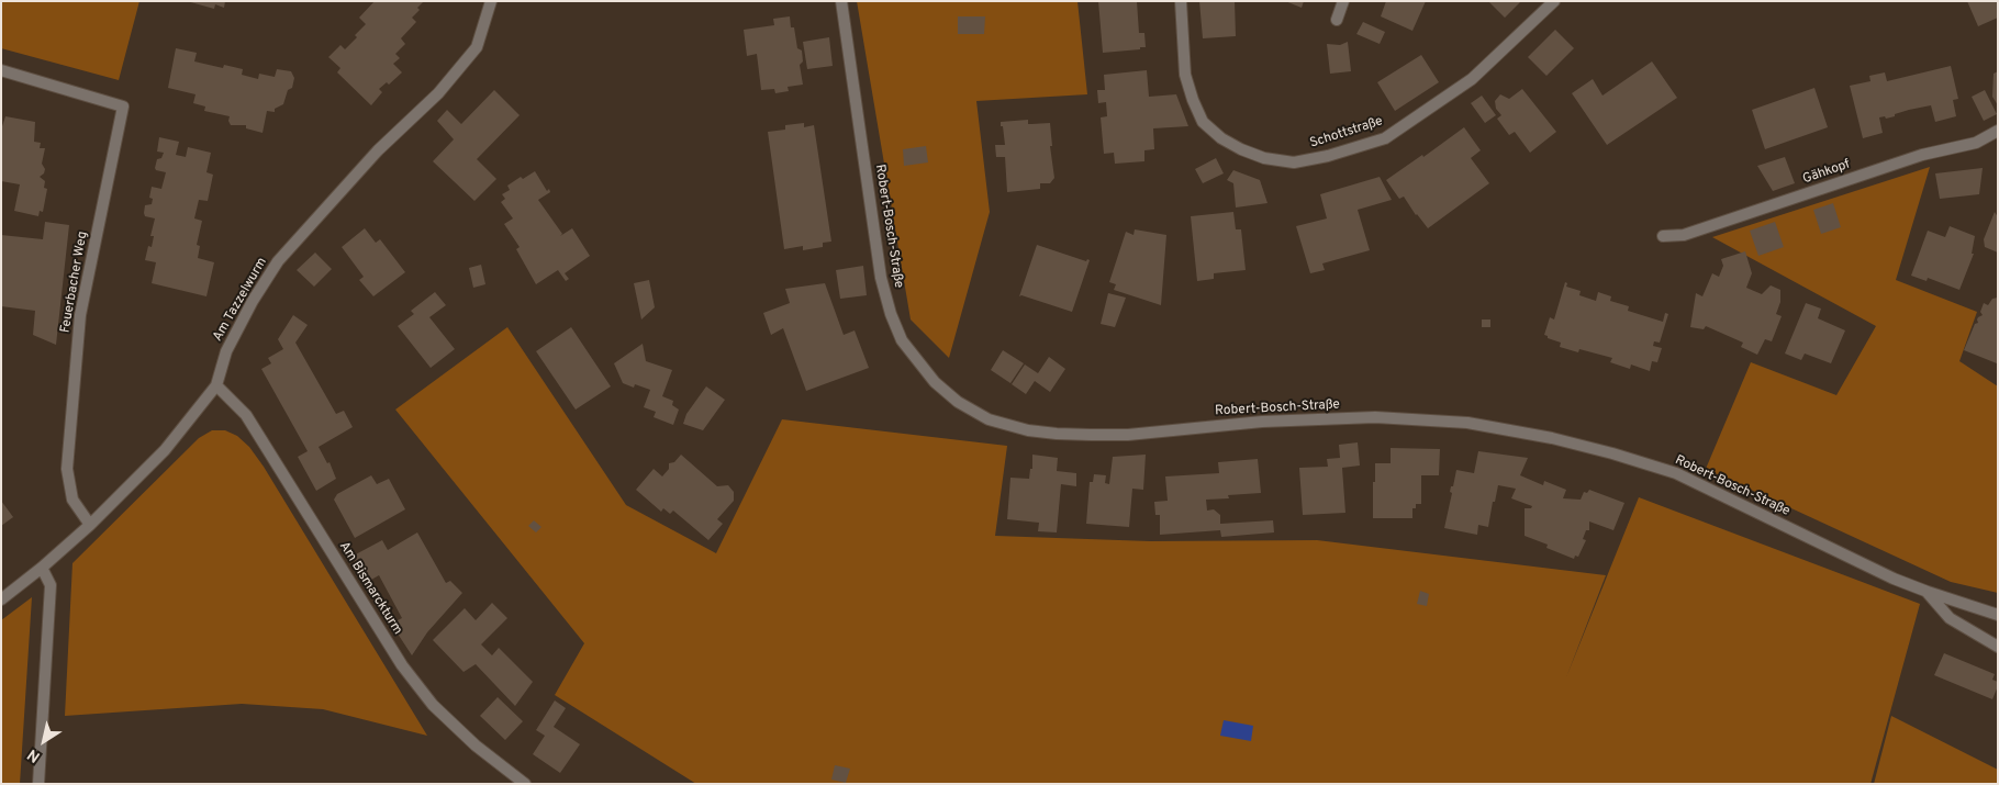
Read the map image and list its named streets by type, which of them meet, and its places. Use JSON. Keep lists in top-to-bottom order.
{
  "streets": {
    "street": [
      "Schottstraße",
      "Gähkopf",
      "Robert-Bosch-Straße",
      "Feuerbacher Weg",
      "Am Tazzelwurm",
      "Am Bismarckturm"
    ]
  },
  "crossings": [
    ["Feuerbacher Weg", "Am Tazzelwurm"],
    ["Am Tazzelwurm", "Am Bismarckturm"]
  ],
  "north": "bottom left"
}
